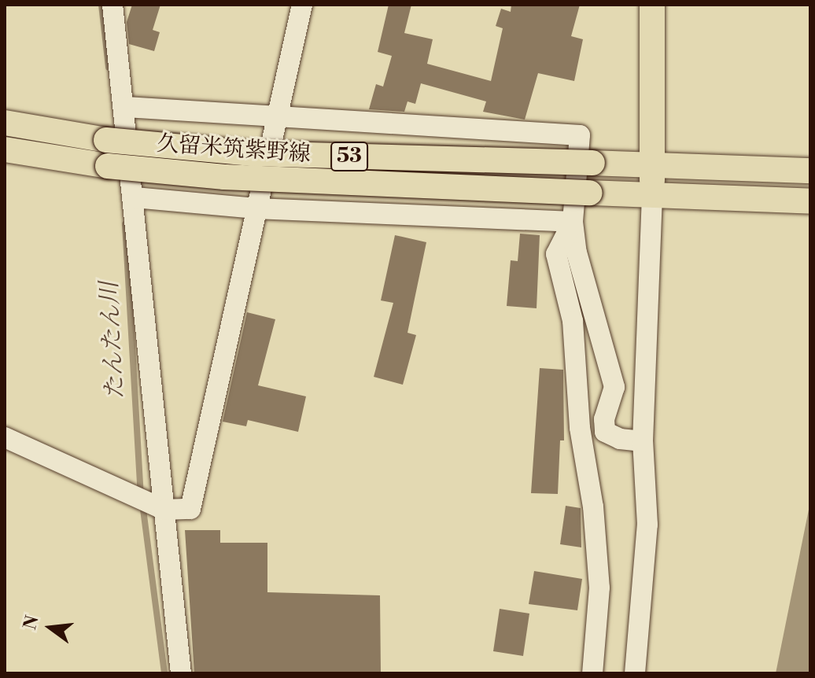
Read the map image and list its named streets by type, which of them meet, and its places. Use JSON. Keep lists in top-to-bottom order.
{
  "streets": {
    "main road": ["久留米筑紫野線", "53"]
  },
  "water": ["たんたん川"],
  "north": "left"
}
